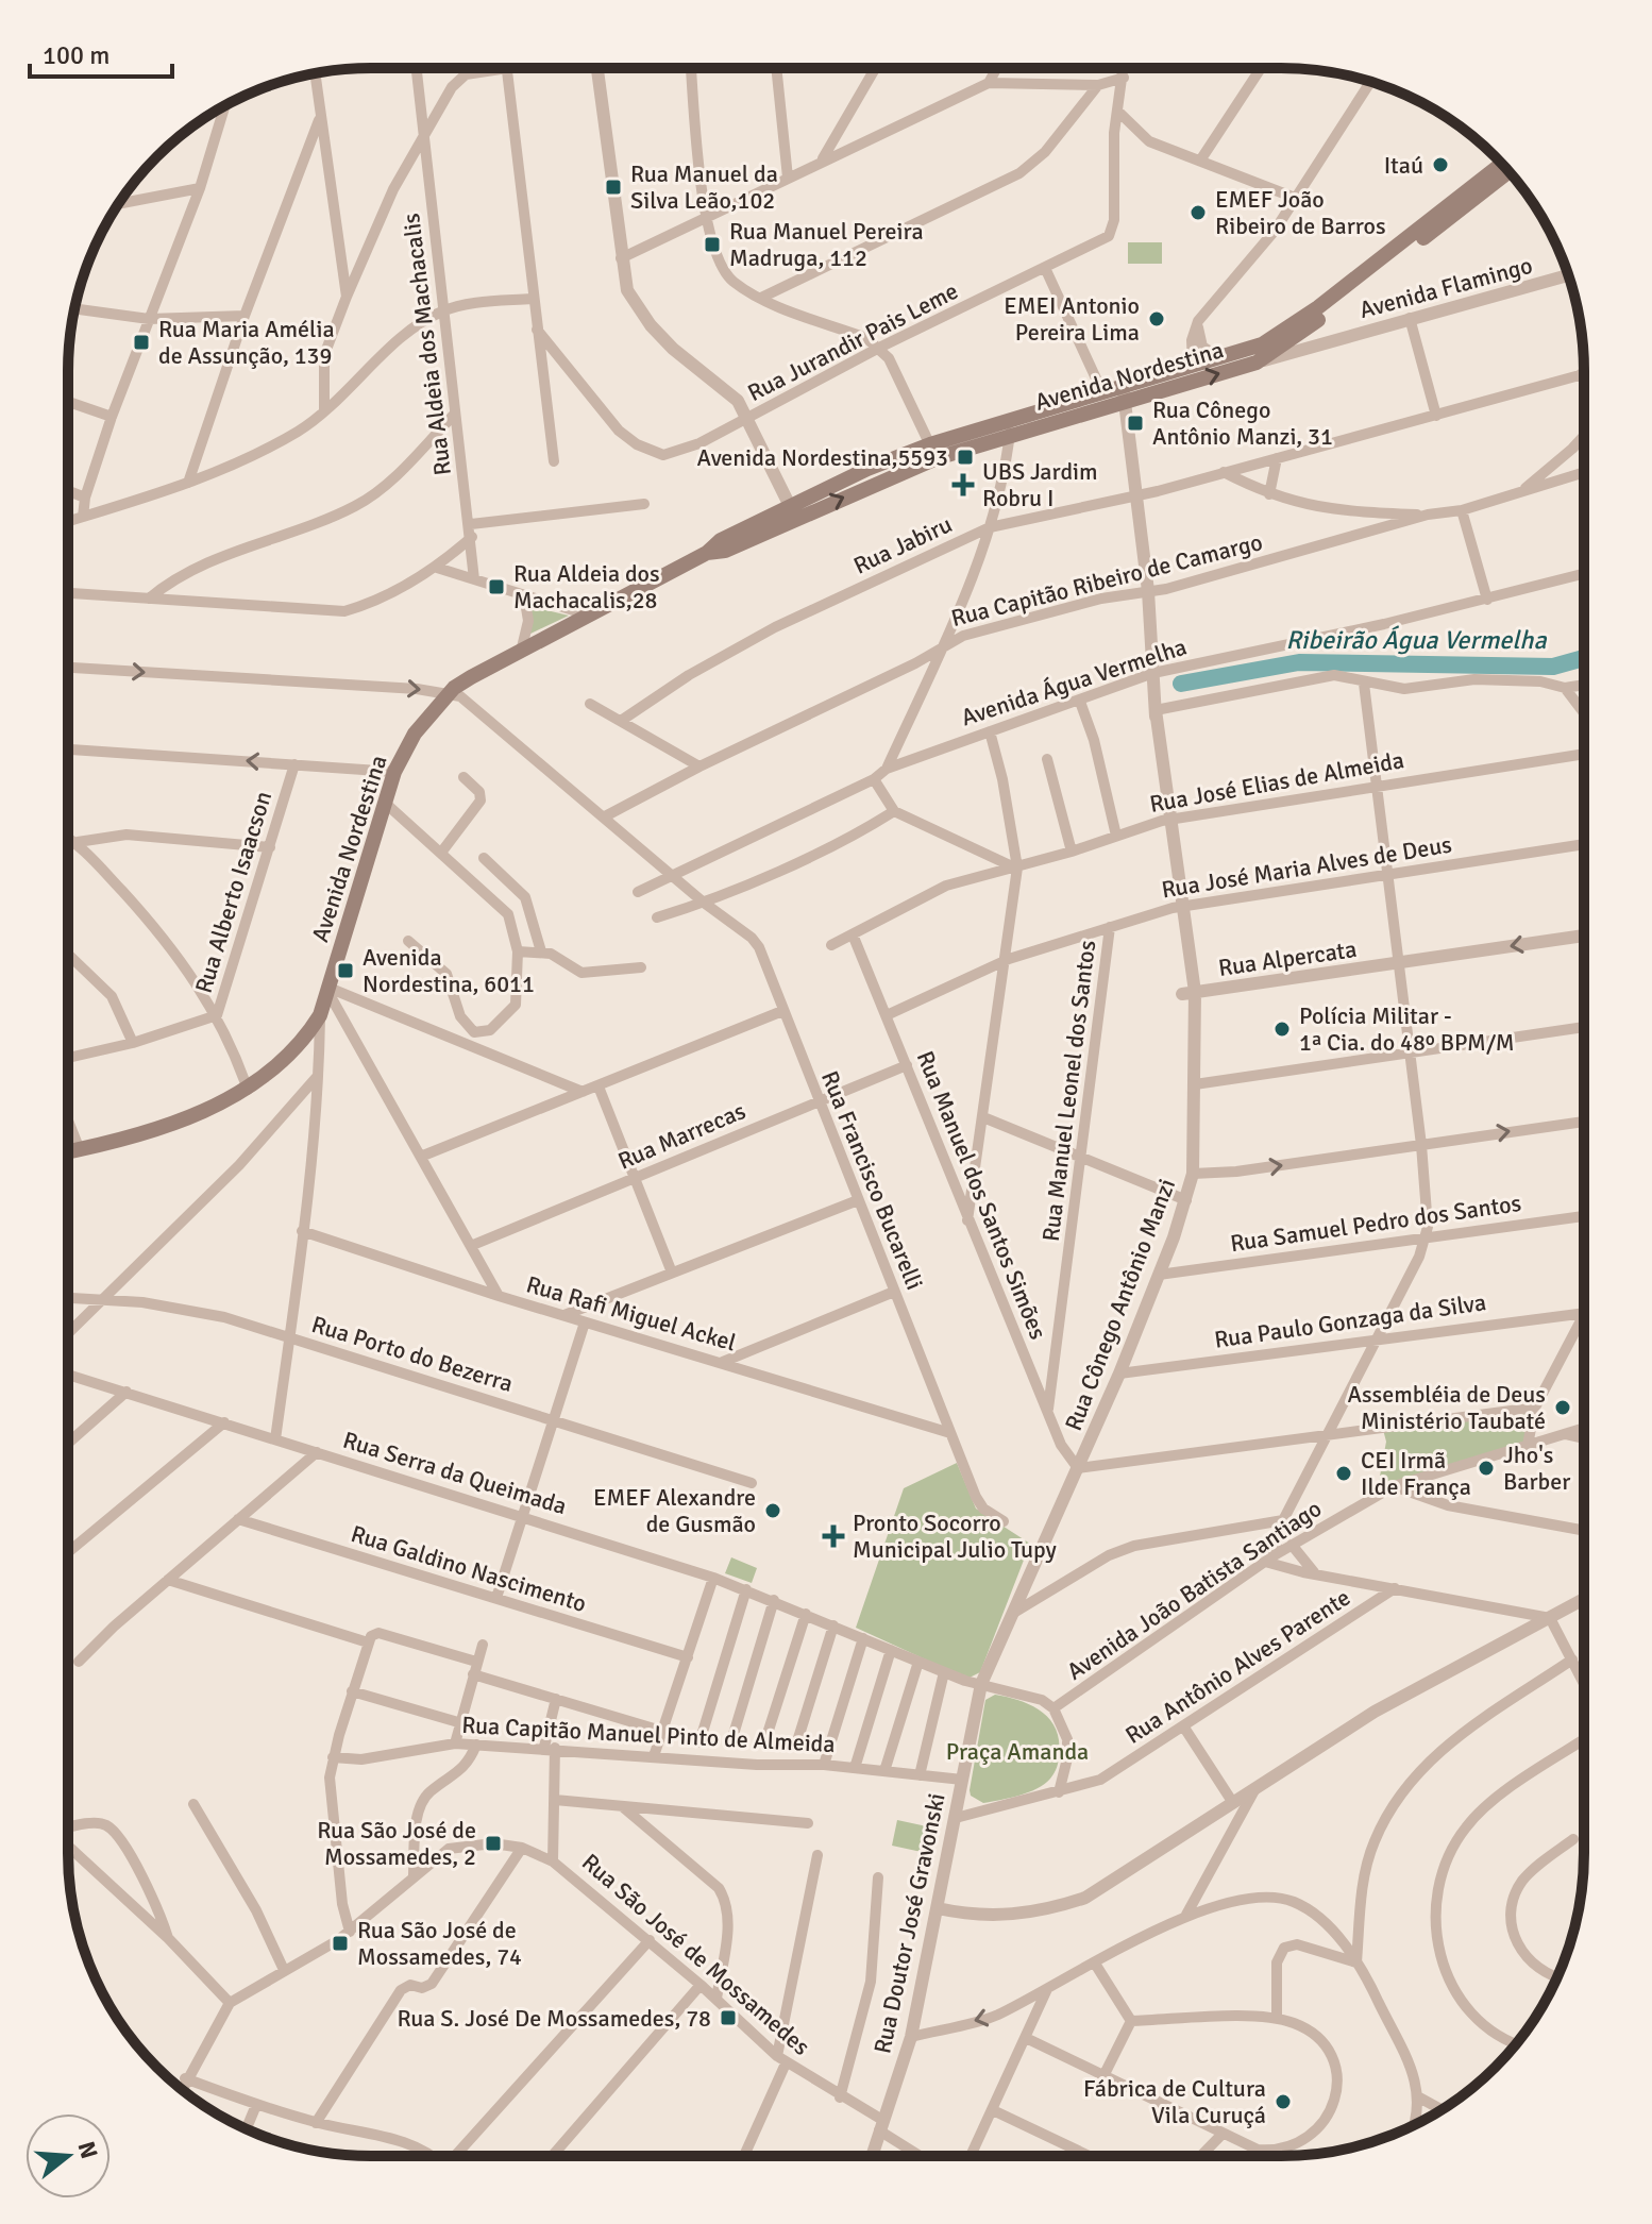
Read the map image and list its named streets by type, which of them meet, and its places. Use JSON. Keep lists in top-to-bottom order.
{
  "streets": {
    "main road": ["Avenida Nordestina"],
    "street": [
      "Avenida Flamingo",
      "Rua Jurandir Pais Leme",
      "Rua Aldeia dos Machacalis",
      "Rua Jabiru",
      "Rua Capitão Ribeiro de Camargo",
      "Avenida Água Vermelha",
      "Rua José Elias de Almeida",
      "Rua José Maria Alves de Deus",
      "Rua Alberto Isaacson",
      "Rua Alpercata",
      "Rua Manuel Leonel dos Santos",
      "Rua Marrecas",
      "Rua Francisco Bucarelli",
      "Rua Manuel dos Santos Simões",
      "Rua Samuel Pedro dos Santos",
      "Rua Cônego Antônio Manzi",
      "Rua Rafi Miguel Ackel",
      "Rua Paulo Gonzaga da Silva",
      "Rua Porto do Bezerra",
      "Rua Serra da Queimada",
      "Rua Galdino Nascimento",
      "Avenida João Batista Santiago",
      "Rua Antônio Alves Parente",
      "Rua Capitão Manuel Pinto de Almeida",
      "Rua Doutor José Gravonski",
      "Rua São José de Mossamedes"
    ]
  },
  "crossings": [
    ["Avenida Flamingo", "Avenida Nordestina"],
    ["Avenida Nordestina", "Rua Francisco Bucarelli"],
    ["Avenida Nordestina", "Rua Cônego Antônio Manzi"],
    ["Rua Jabiru", "Rua Cônego Antônio Manzi"],
    ["Rua Capitão Ribeiro de Camargo", "Rua Francisco Bucarelli"],
    ["Rua Capitão Ribeiro de Camargo", "Rua Cônego Antônio Manzi"],
    ["Avenida Água Vermelha", "Rua Francisco Bucarelli"],
    ["Avenida Água Vermelha", "Rua Cônego Antônio Manzi"],
    ["Rua José Elias de Almeida", "Rua Manuel dos Santos Simões"],
    ["Rua José Elias de Almeida", "Rua Cônego Antônio Manzi"],
    ["Rua José Maria Alves de Deus", "Rua Manuel Leonel dos Santos"],
    ["Rua José Maria Alves de Deus", "Rua Manuel dos Santos Simões"],
    ["Rua José Maria Alves de Deus", "Rua Cônego Antônio Manzi"],
    ["Rua Alpercata", "Rua Cônego Antônio Manzi"],
    ["Rua Manuel Leonel dos Santos", "Rua Manuel dos Santos Simões"],
    ["Rua Marrecas", "Rua Francisco Bucarelli"],
    ["Rua Marrecas", "Rua Manuel dos Santos Simões"],
    ["Rua Francisco Bucarelli", "Rua Rafi Miguel Ackel"],
    ["Rua Manuel dos Santos Simões", "Rua Cônego Antônio Manzi"],
    ["Rua Samuel Pedro dos Santos", "Rua Cônego Antônio Manzi"],
    ["Rua Cônego Antônio Manzi", "Rua Paulo Gonzaga da Silva"],
    ["Rua Cônego Antônio Manzi", "Rua Serra da Queimada"],
    ["Rua Cônego Antônio Manzi", "Rua Doutor José Gravonski"],
    ["Rua Serra da Queimada", "Rua Doutor José Gravonski"],
    ["Rua Antônio Alves Parente", "Rua Doutor José Gravonski"],
    ["Rua Capitão Manuel Pinto de Almeida", "Rua Doutor José Gravonski"],
    ["Rua Doutor José Gravonski", "Rua São José de Mossamedes"]
  ],
  "water": ["Ribeirão Água Vermelha"],
  "parks": ["Praça Amanda"],
  "places": {
    "other": [
      "Itaú",
      "EMEF João Ribeiro de Barros",
      "EMEI Antonio Pereira Lima",
      "Polícia Militar - 1ª Cia. do 48º BPM/M",
      "Assembléia de Deus Ministério Taubaté",
      "Jho's Barber",
      "CEI Irmã Ilde França",
      "EMEF Alexandre de Gusmão",
      "Fábrica de Cultura Vila Curuçá"
    ],
    "transit": [
      "Rua Manuel da Silva Leão,102",
      "Rua Manuel Pereira Madruga, 112",
      "Rua Maria Amélia de Assunção, 139",
      "Rua Cônego Antônio Manzi, 31",
      "Avenida Nordestina,5593",
      "Rua Aldeia dos Machacalis,28",
      "Avenida Nordestina, 6011",
      "Rua São José de Mossamedes, 2",
      "Rua São José de Mossamedes, 74",
      "Rua S. José De Mossamedes, 78"
    ],
    "health": ["UBS Jardim Robru I", "Pronto Socorro Municipal Julio Tupy"]
  },
  "scale_bar": "100 m",
  "north": "right"
}
